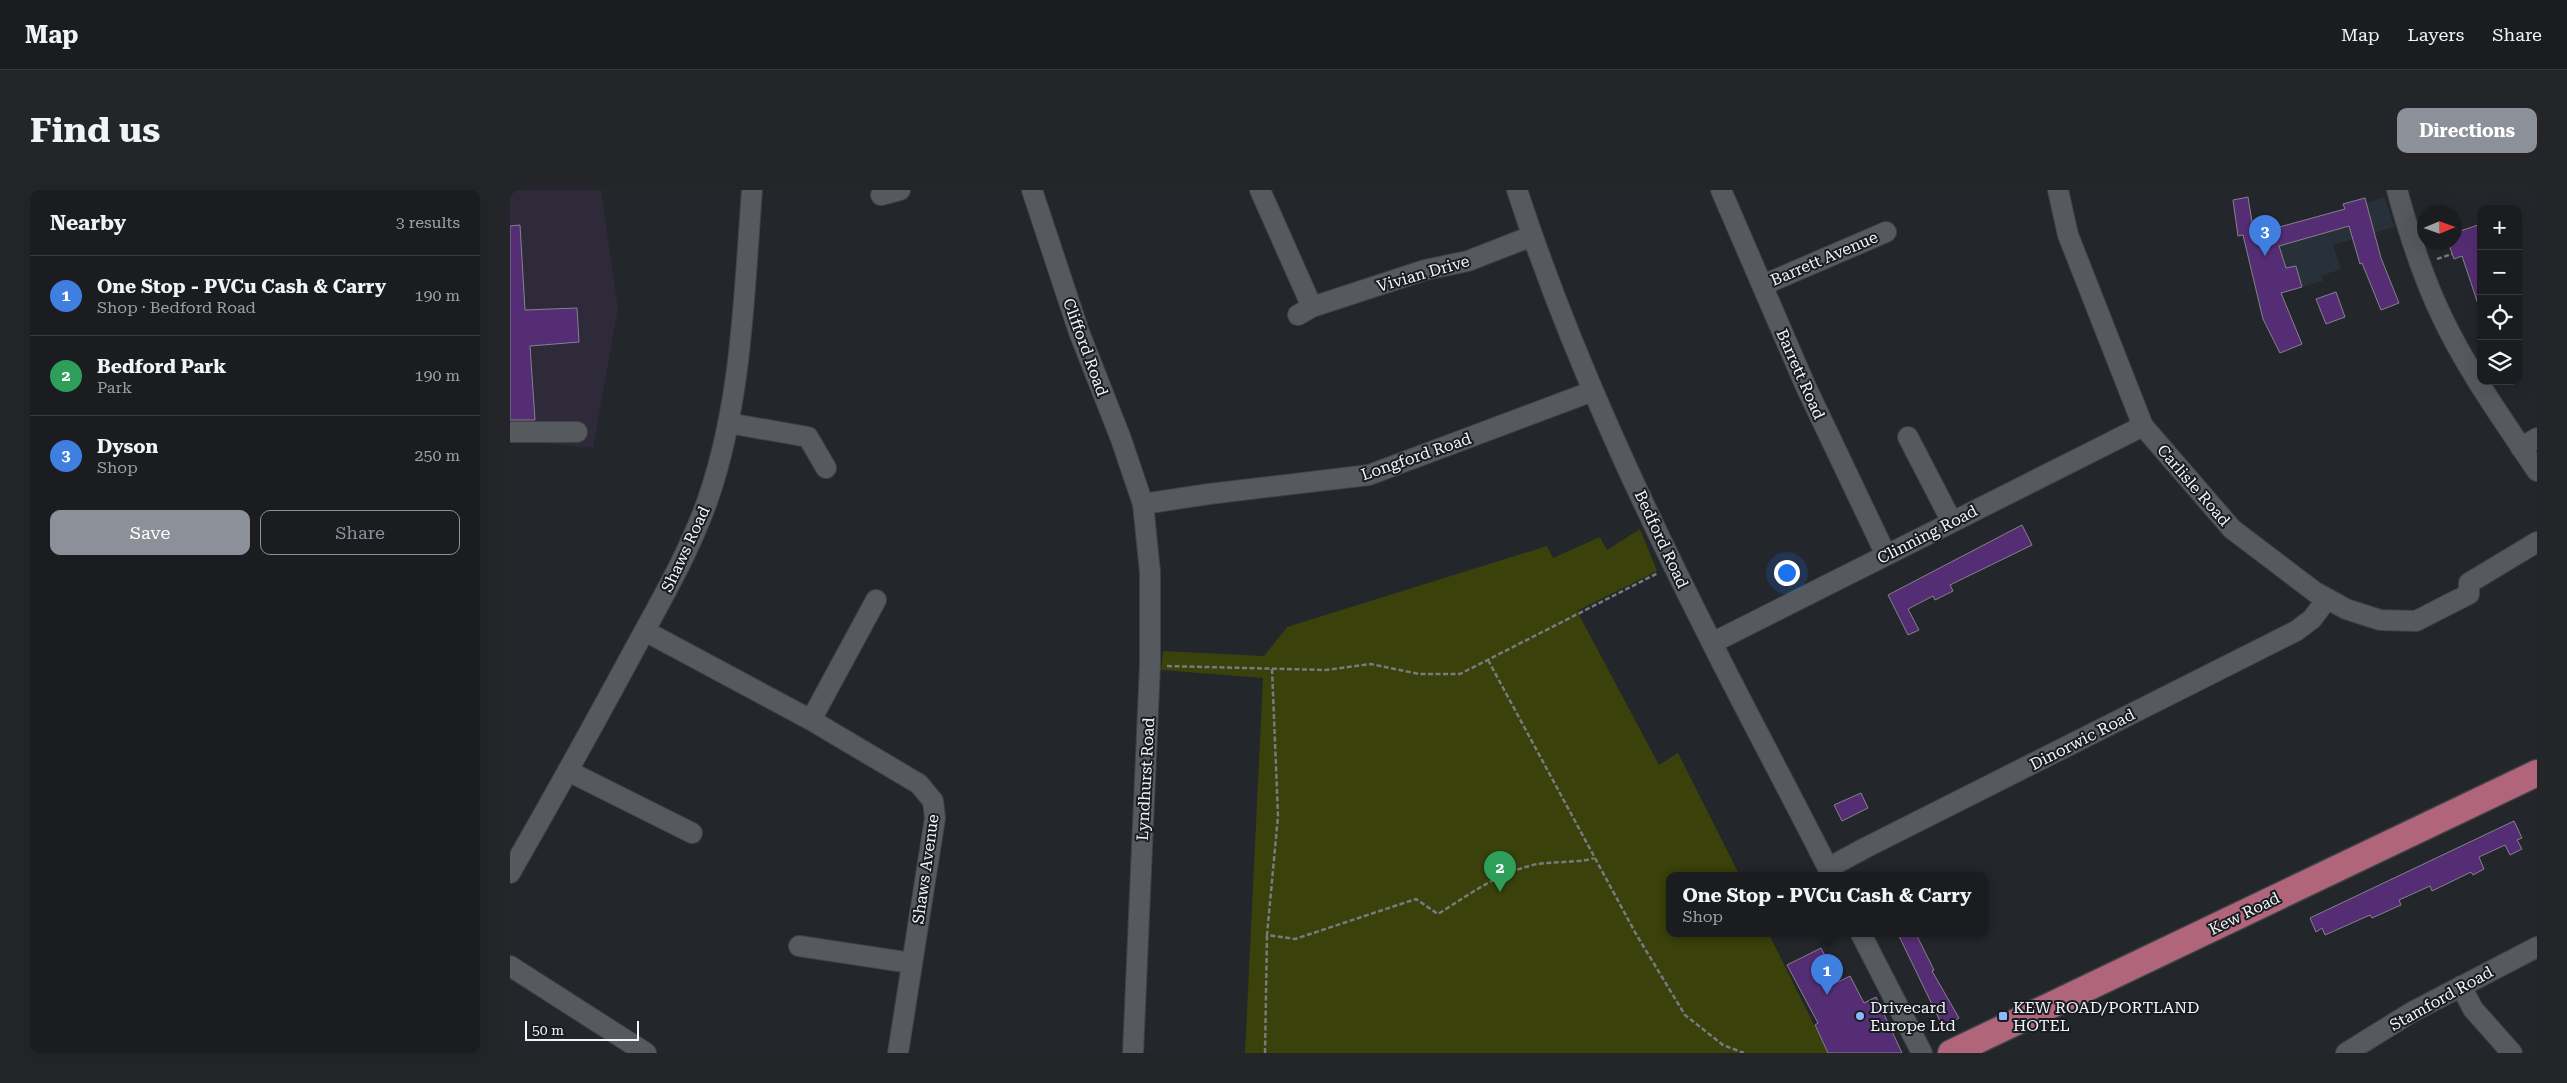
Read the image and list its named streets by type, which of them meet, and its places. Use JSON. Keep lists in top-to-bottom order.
{
  "streets": {
    "main road": ["Kew Road"],
    "street": [
      "Barrett Avenue",
      "Vivian Drive",
      "Clifford Road",
      "Barrett Road",
      "Longford Road",
      "Carlisle Road",
      "Clinning Road",
      "Bedford Road",
      "Shaws Road",
      "Dinorwic Road",
      "Lyndhurst Road",
      "Shaws Avenue",
      "Stamford Road"
    ]
  },
  "crossings": [
    ["Barrett Avenue", "Barrett Road"],
    ["Vivian Drive", "Bedford Road"],
    ["Clifford Road", "Longford Road"],
    ["Clifford Road", "Lyndhurst Road"],
    ["Barrett Road", "Clinning Road"],
    ["Longford Road", "Bedford Road"],
    ["Longford Road", "Lyndhurst Road"],
    ["Carlisle Road", "Clinning Road"],
    ["Carlisle Road", "Dinorwic Road"],
    ["Clinning Road", "Bedford Road"],
    ["Bedford Road", "Dinorwic Road"],
    ["Shaws Road", "Shaws Avenue"]
  ],
  "places": {
    "other": ["Drivecard Europe Ltd"],
    "transit": ["KEW ROAD/PORTLAND HOTEL"]
  },
  "scale_bar": "50 m",
  "north": "right",
  "page": {
    "header": "Map",
    "nav": ["Map", "Layers", "Share"],
    "buttons": [
      "Directions",
      ["Save", "Share"]
    ],
    "title": "Find us",
    "heading": ["Nearby", "3 results"],
    "map_buttons": ["+", "−"],
    "pins": ["3", "2", "1"],
    "list": [
      {
        "mark": "1",
        "name": "One Stop - PVCu Cash & Carry",
        "note": "Shop · Bedford Road",
        "value": "190 m"
      },
      {
        "mark": "2",
        "name": "Bedford Park",
        "note": "Park",
        "value": "190 m"
      },
      {
        "mark": "3",
        "name": "Dyson",
        "note": "Shop",
        "value": "250 m"
      }
    ],
    "popup": ["One Stop - PVCu Cash & Carry", "Shop"],
    "scale": "50 m"
  }
}
